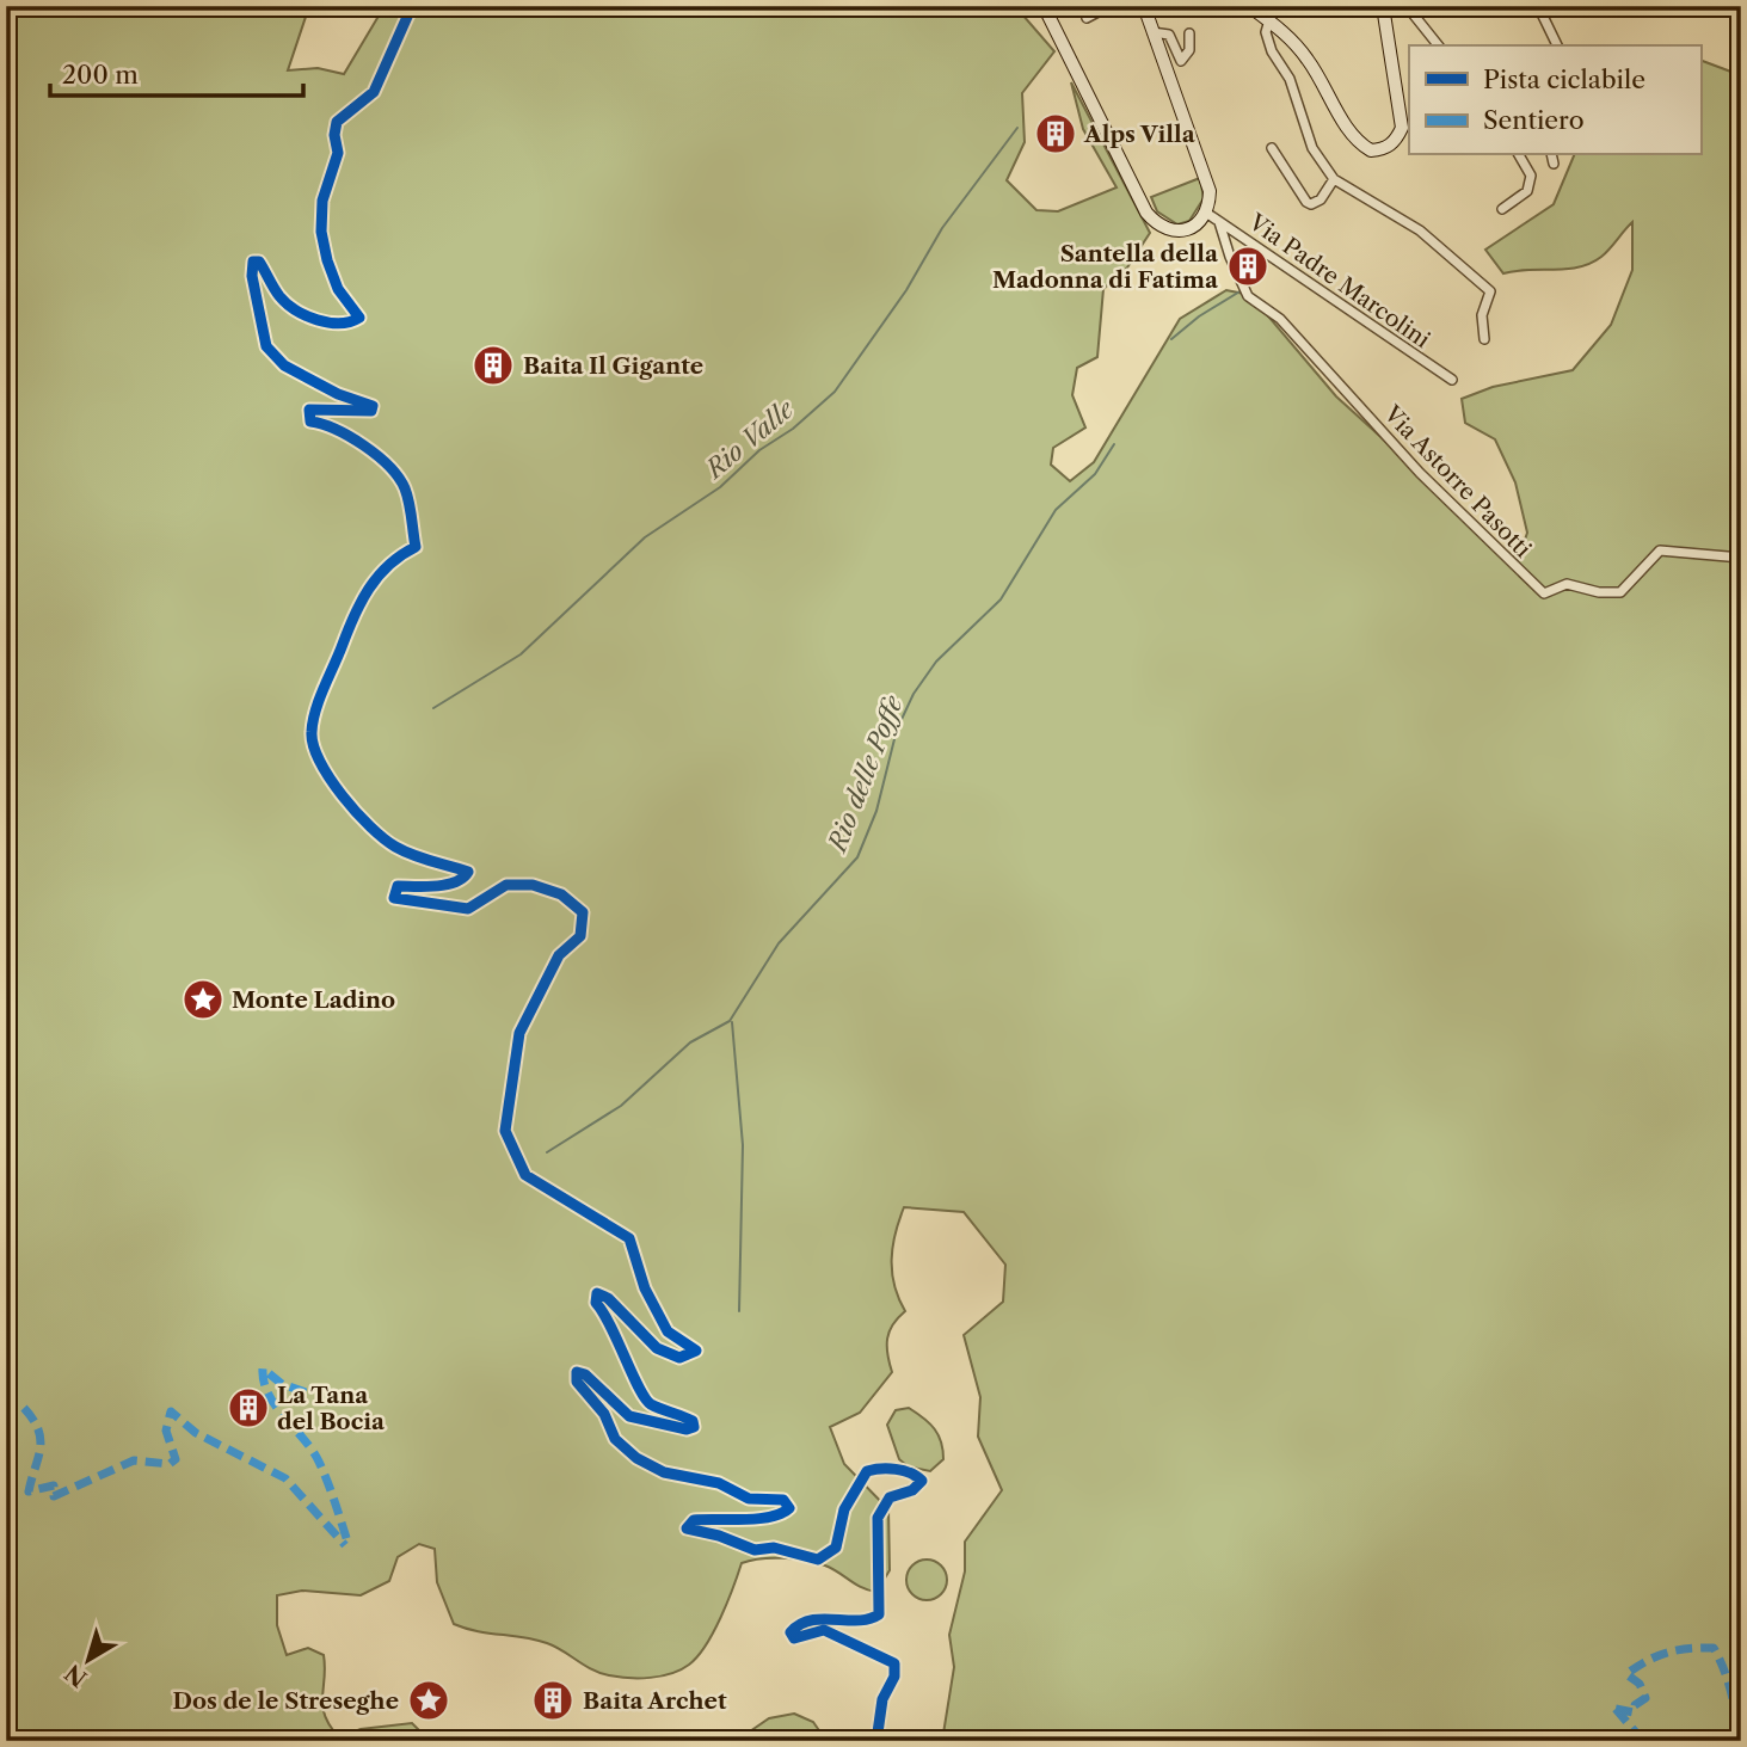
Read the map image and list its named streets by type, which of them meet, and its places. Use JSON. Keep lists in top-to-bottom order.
{
  "streets": {
    "street": ["Via Padre Marcolini", "Via Astorre Pasotti"]
  },
  "crossings": [
    ["Via Padre Marcolini", "Via Astorre Pasotti"]
  ],
  "water": ["Rio Valle", "Rio delle Poffe"],
  "places": {
    "building": [
      "Alps Villa",
      "Santella della Madonna di Fatima",
      "Baita Il Gigante",
      "La Tana del Bocia",
      "Baita Archet"
    ],
    "place": ["Monte Ladino", "Dos de le Streseghe"]
  },
  "legend": ["Pista ciclabile", "Sentiero"],
  "scale_bar": "200 m",
  "north": "bottom left"
}
